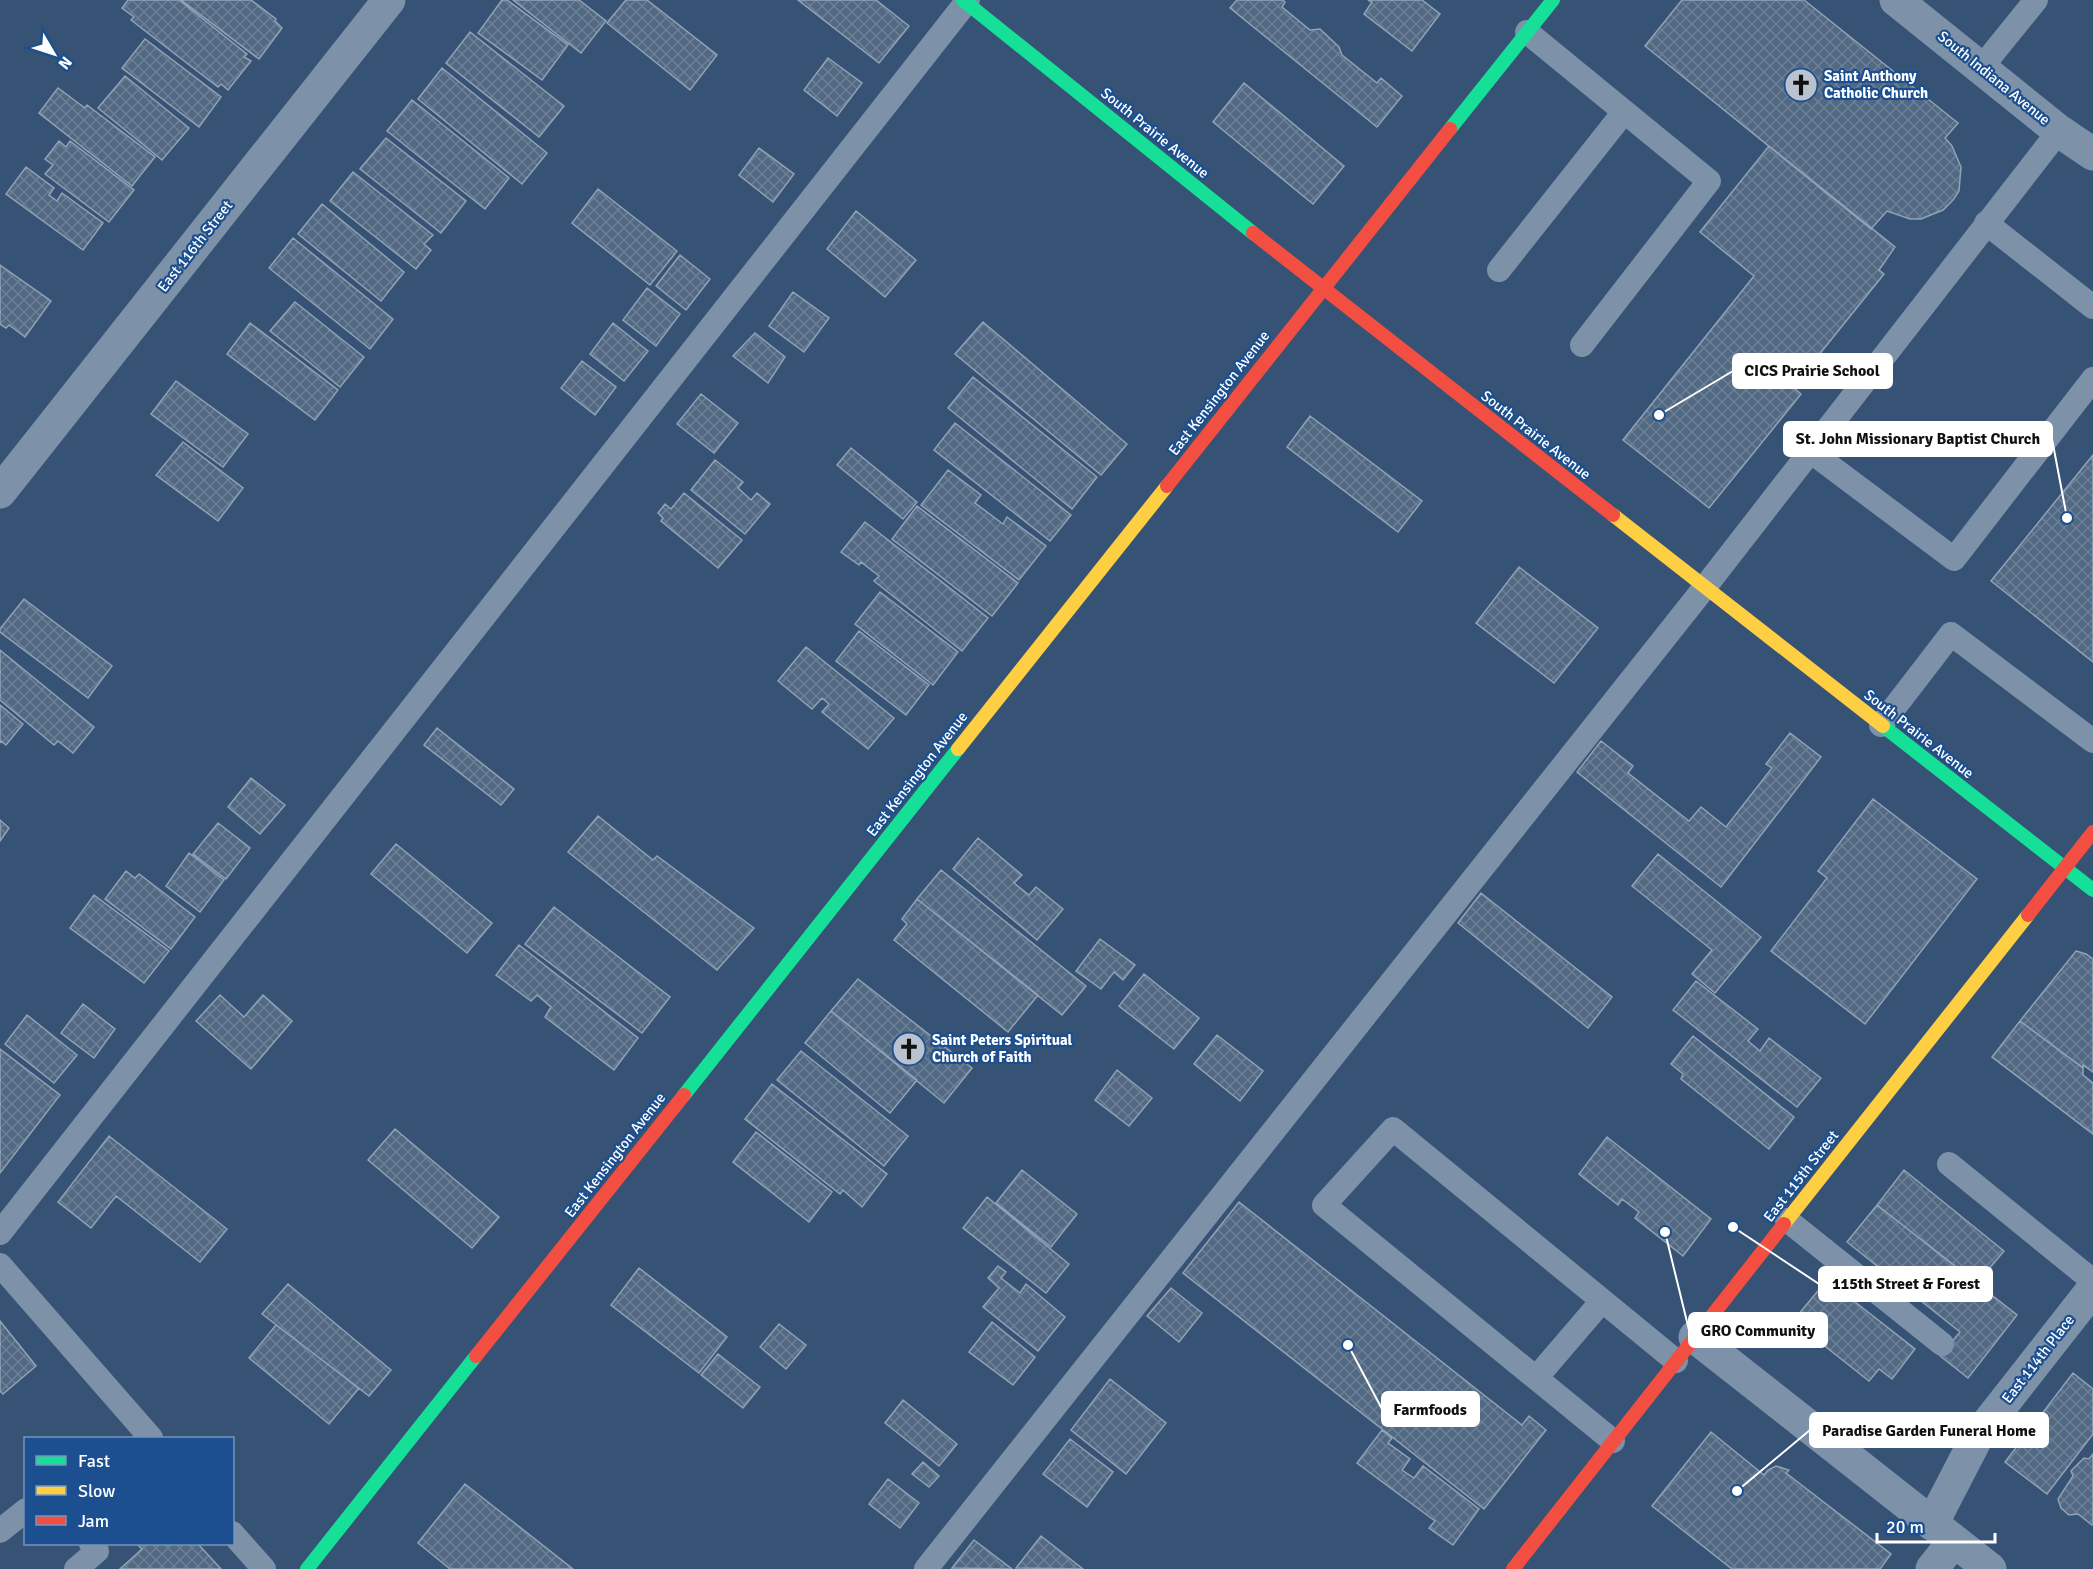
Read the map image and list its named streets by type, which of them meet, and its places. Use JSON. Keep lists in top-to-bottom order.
{
  "streets": {
    "street": [
      "South Indiana Avenue",
      "South Prairie Avenue",
      "East 116th Street",
      "East Kensington Avenue",
      "East 115th Street",
      "East 114th Place"
    ]
  },
  "crossings": [
    ["South Prairie Avenue", "East Kensington Avenue"],
    ["South Prairie Avenue", "East 115th Street"]
  ],
  "places": {
    "church": ["Saint Anthony Catholic Church", "Saint Peters Spiritual Church of Faith"],
    "other": [
      "CICS Prairie School",
      "St. John Missionary Baptist Church",
      "115th Street & Forest",
      "GRO Community",
      "Farmfoods",
      "Paradise Garden Funeral Home"
    ]
  },
  "legend": ["Fast", "Slow", "Jam"],
  "scale_bar": "20 m",
  "north": "bottom right"
}
